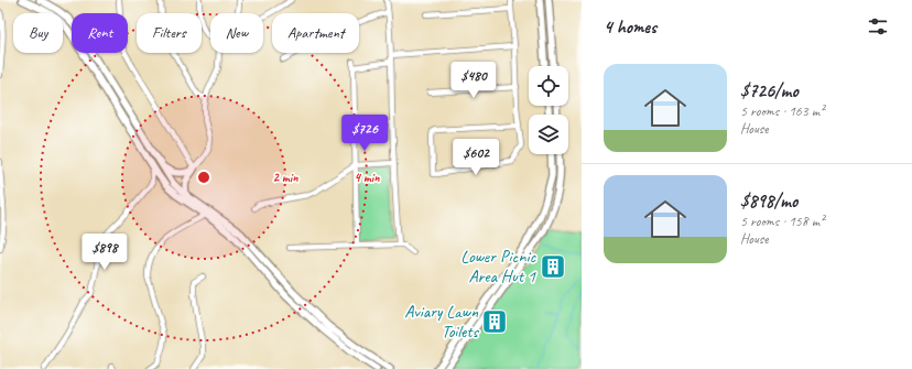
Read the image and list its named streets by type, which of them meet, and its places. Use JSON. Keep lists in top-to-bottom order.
{
  "places": {
    "building": ["Lower Picnic Area Hut 1", "Aviary Lawn Toilets"]
  },
  "page": {
    "heading": "4 homes",
    "chip": [
      "Buy",
      "Rent",
      "Filters",
      "New",
      "Apartment"
    ],
    "list": [
      {
        "name": "$726/mo",
        "note": "5 rooms · 163 m² · House"
      },
      {
        "name": "$898/mo",
        "note": "5 rooms · 158 m² · House"
      }
    ],
    "price": [
      "$480",
      "$726",
      "$602",
      "$898"
    ]
  },
  "rings": ["2 min", "4 min"]
}
